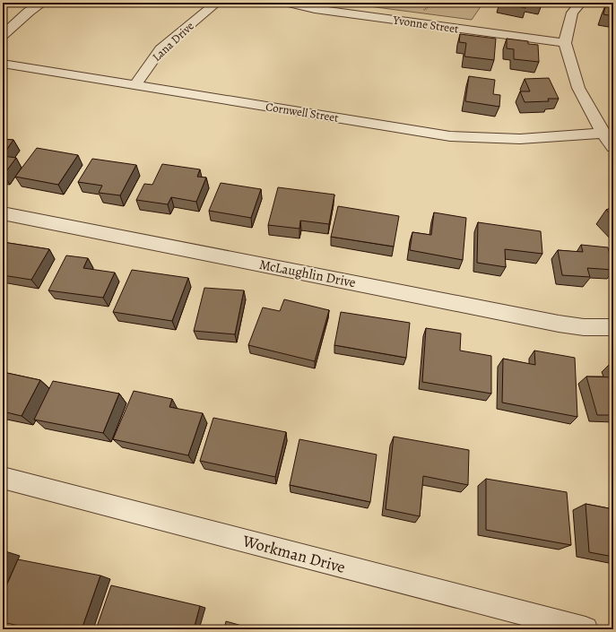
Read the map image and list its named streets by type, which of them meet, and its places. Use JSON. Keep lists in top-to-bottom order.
{
  "streets": {
    "street": [
      "Yvonne Street",
      "Lana Drive",
      "Cornwell Street",
      "McLaughlin Drive",
      "Workman Drive"
    ]
  },
  "crossings": [
    ["Lana Drive", "Cornwell Street"]
  ]
}
